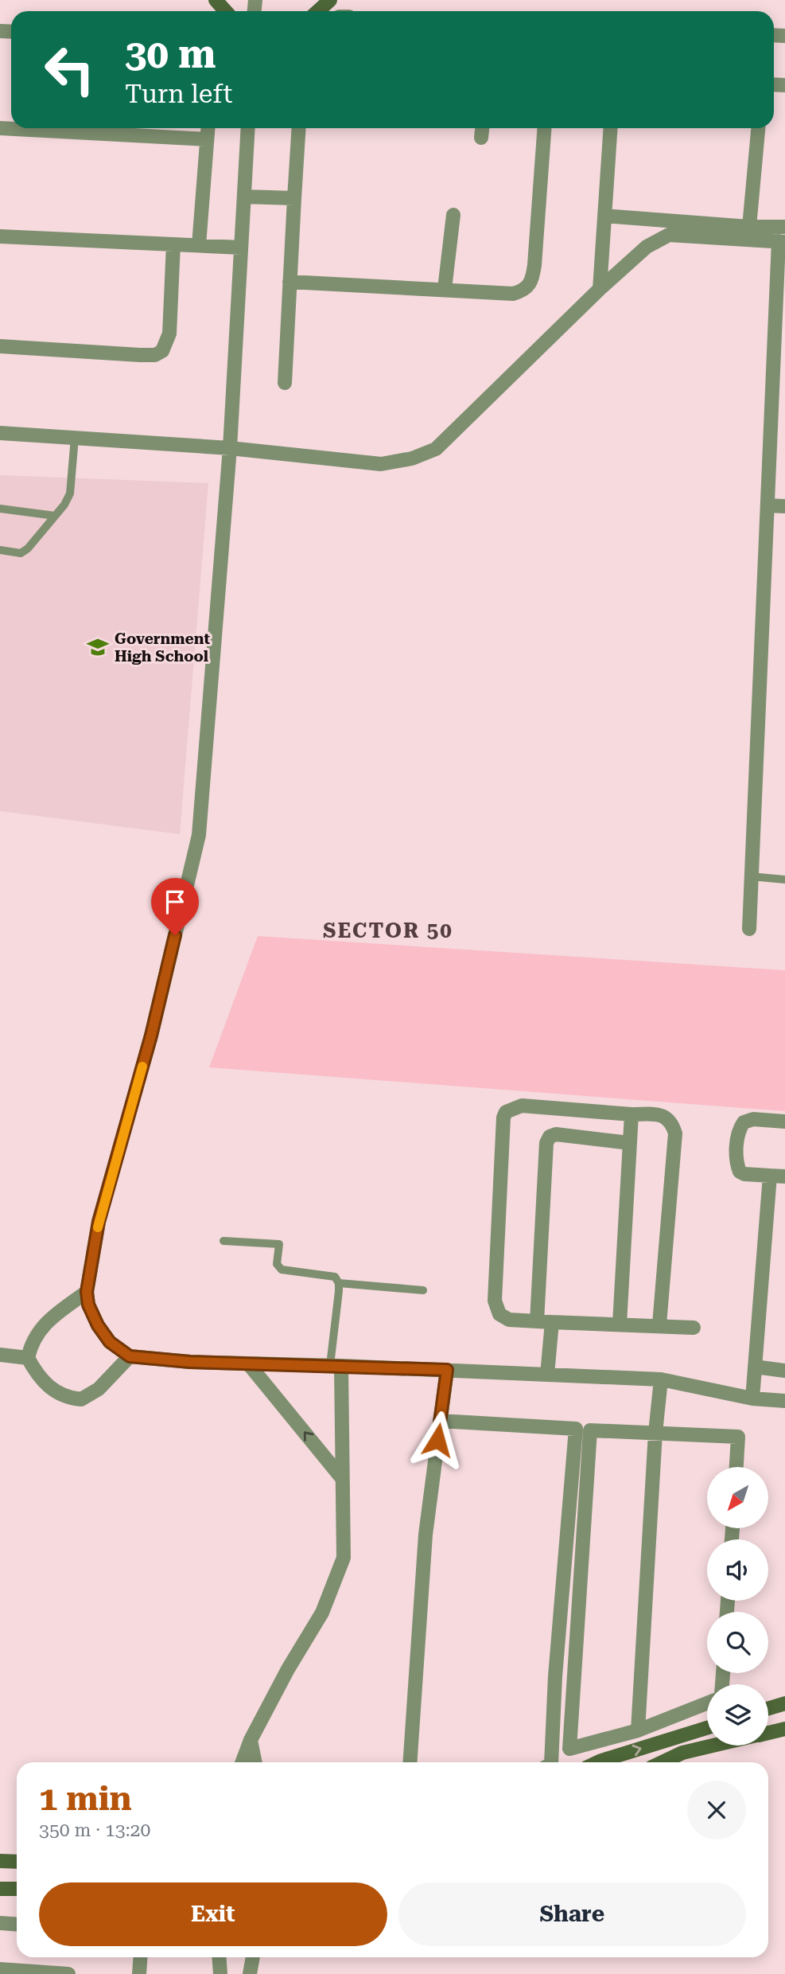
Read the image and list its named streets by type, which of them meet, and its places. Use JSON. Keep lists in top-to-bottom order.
{
  "districts": ["SECTOR 50"],
  "places": {
    "school or university": ["Government High School"]
  },
  "north": "bottom left",
  "page": {
    "turn": ["30 m", "Turn left"],
    "heading": ["1 min", "350 m · 13:20"],
    "buttons": ["Exit", "Share"]
  }
}
